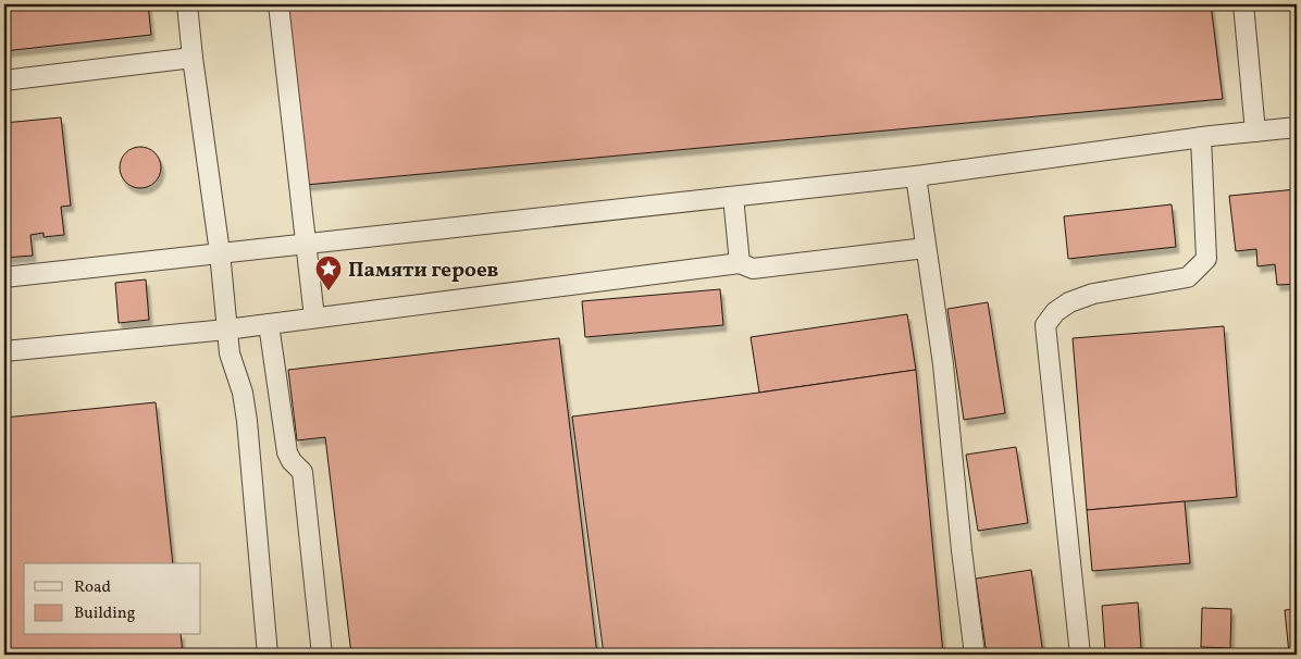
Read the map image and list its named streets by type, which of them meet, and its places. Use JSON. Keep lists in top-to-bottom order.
{
  "places": {
    "place": ["Памяти героев"]
  },
  "legend": ["Road", "Building"]
}
